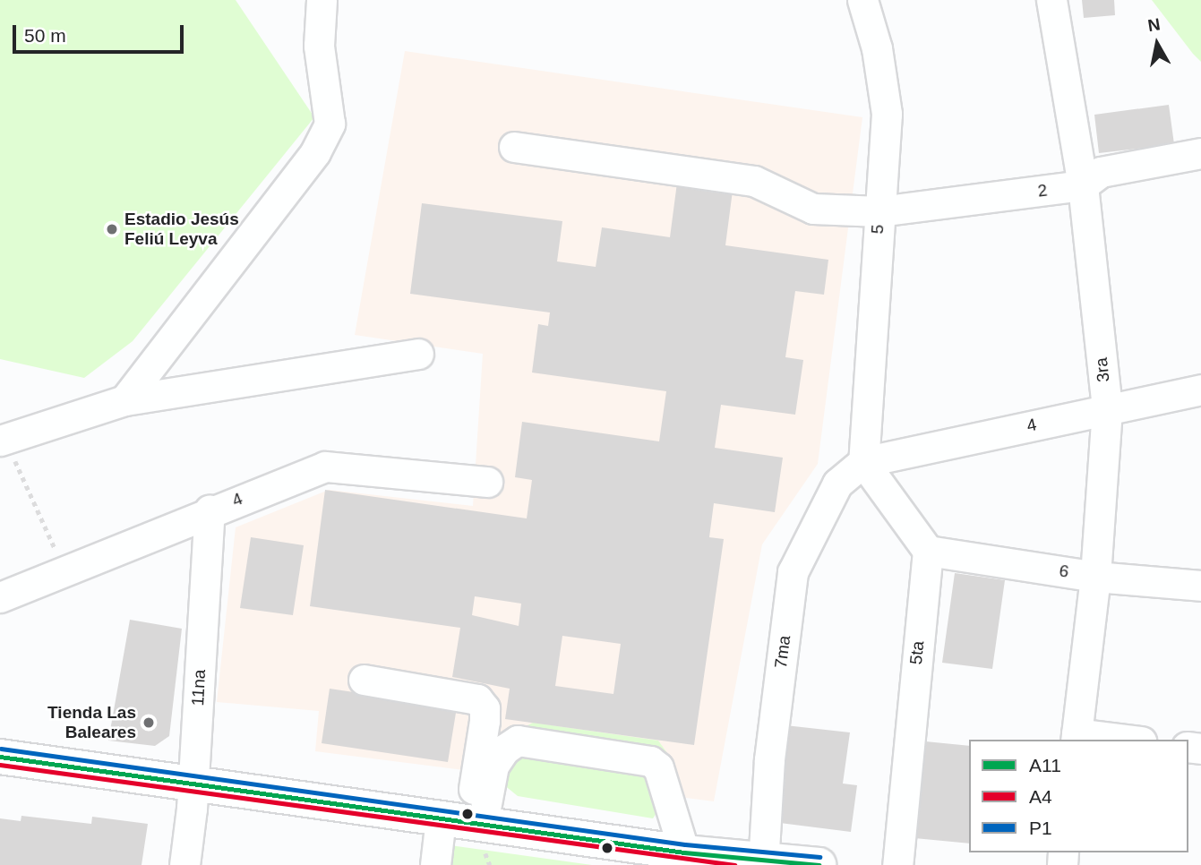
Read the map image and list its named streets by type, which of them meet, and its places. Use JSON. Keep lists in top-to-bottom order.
{
  "streets": {
    "street": [
      "2",
      "5",
      "3ra",
      "4",
      "6",
      "7ma",
      "5ta",
      "11na"
    ]
  },
  "crossings": [
    ["2", "5"],
    ["2", "3ra"],
    ["5", "4"],
    ["5", "7ma"],
    ["3ra", "4"],
    ["3ra", "6"],
    ["4", "7ma"],
    ["4", "11na"],
    ["6", "5ta"]
  ],
  "places": ["Estadio Jesús Feliú Leyva", "Tienda Las Baleares"],
  "lines": ["transit line P1", "transit line A11", "transit line A4"],
  "legend": ["A11", "A4", "P1"],
  "scale_bar": "50 m",
  "north": "top"
}
